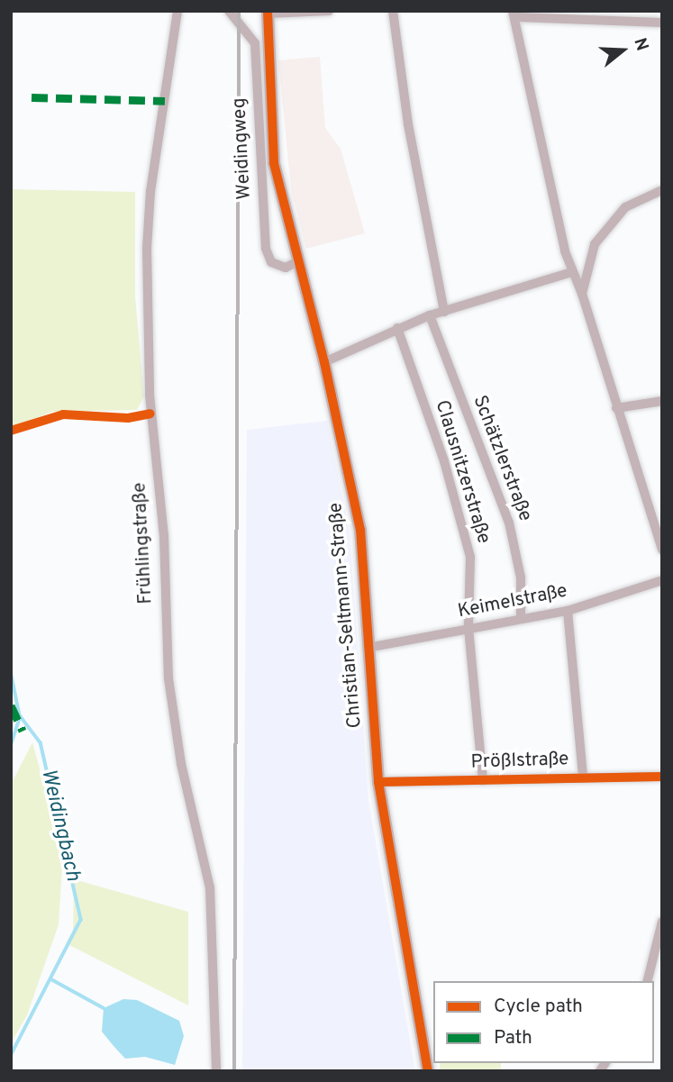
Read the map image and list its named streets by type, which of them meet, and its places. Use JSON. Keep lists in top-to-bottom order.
{
  "streets": {
    "main road": ["Christian-Seltmann-Straße"],
    "street": [
      "Weidingweg",
      "Schätzlerstraße",
      "Clausnitzerstraße",
      "Frühlingstraße",
      "Keimelstraße",
      "Prößlstraße"
    ]
  },
  "crossings": [
    ["Weidingweg", "Christian-Seltmann-Straße"],
    ["Schätzlerstraße", "Keimelstraße"],
    ["Clausnitzerstraße", "Keimelstraße"],
    ["Clausnitzerstraße", "Prößlstraße"],
    ["Keimelstraße", "Christian-Seltmann-Straße"],
    ["Christian-Seltmann-Straße", "Prößlstraße"]
  ],
  "water": ["Weidingbach"],
  "legend": ["Cycle path", "Path"],
  "north": "right"
}
